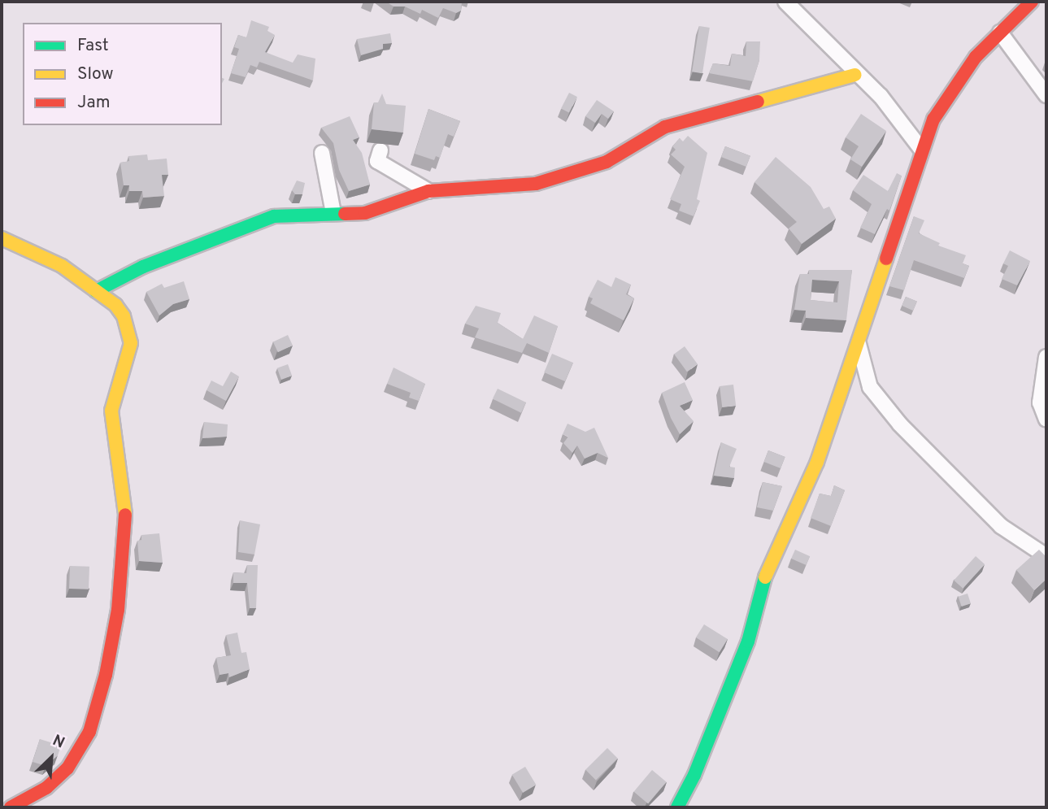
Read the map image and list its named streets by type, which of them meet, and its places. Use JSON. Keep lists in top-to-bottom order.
{
  "legend": ["Fast", "Slow", "Jam"],
  "north": "top right"
}
